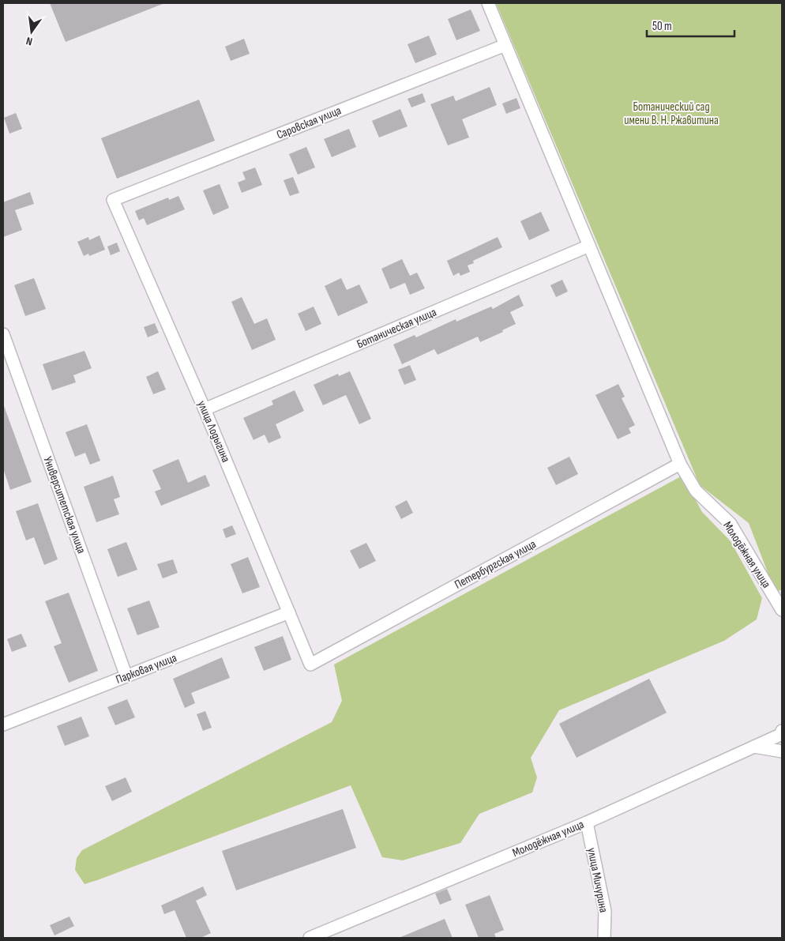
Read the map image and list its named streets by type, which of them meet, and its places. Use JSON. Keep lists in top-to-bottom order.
{
  "streets": {
    "street": [
      "Саровская улица",
      "Ботаническая улица",
      "улица Лодыгина",
      "Университетская улица",
      "Молодёжная улица",
      "Петербургская улица",
      "Парковая улица",
      "улица Мичурина"
    ]
  },
  "crossings": [
    ["Саровская улица", "улица Лодыгина"],
    ["Саровская улица", "Молодёжная улица"],
    ["Ботаническая улица", "улица Лодыгина"],
    ["Ботаническая улица", "Молодёжная улица"],
    ["улица Лодыгина", "Петербургская улица"],
    ["улица Лодыгина", "Парковая улица"],
    ["Университетская улица", "Парковая улица"],
    ["Молодёжная улица", "Петербургская улица"],
    ["Молодёжная улица", "улица Мичурина"]
  ],
  "parks": ["Ботанический сад имени В. Н. Ржавитина"],
  "scale_bar": "50 m",
  "north": "bottom"
}
